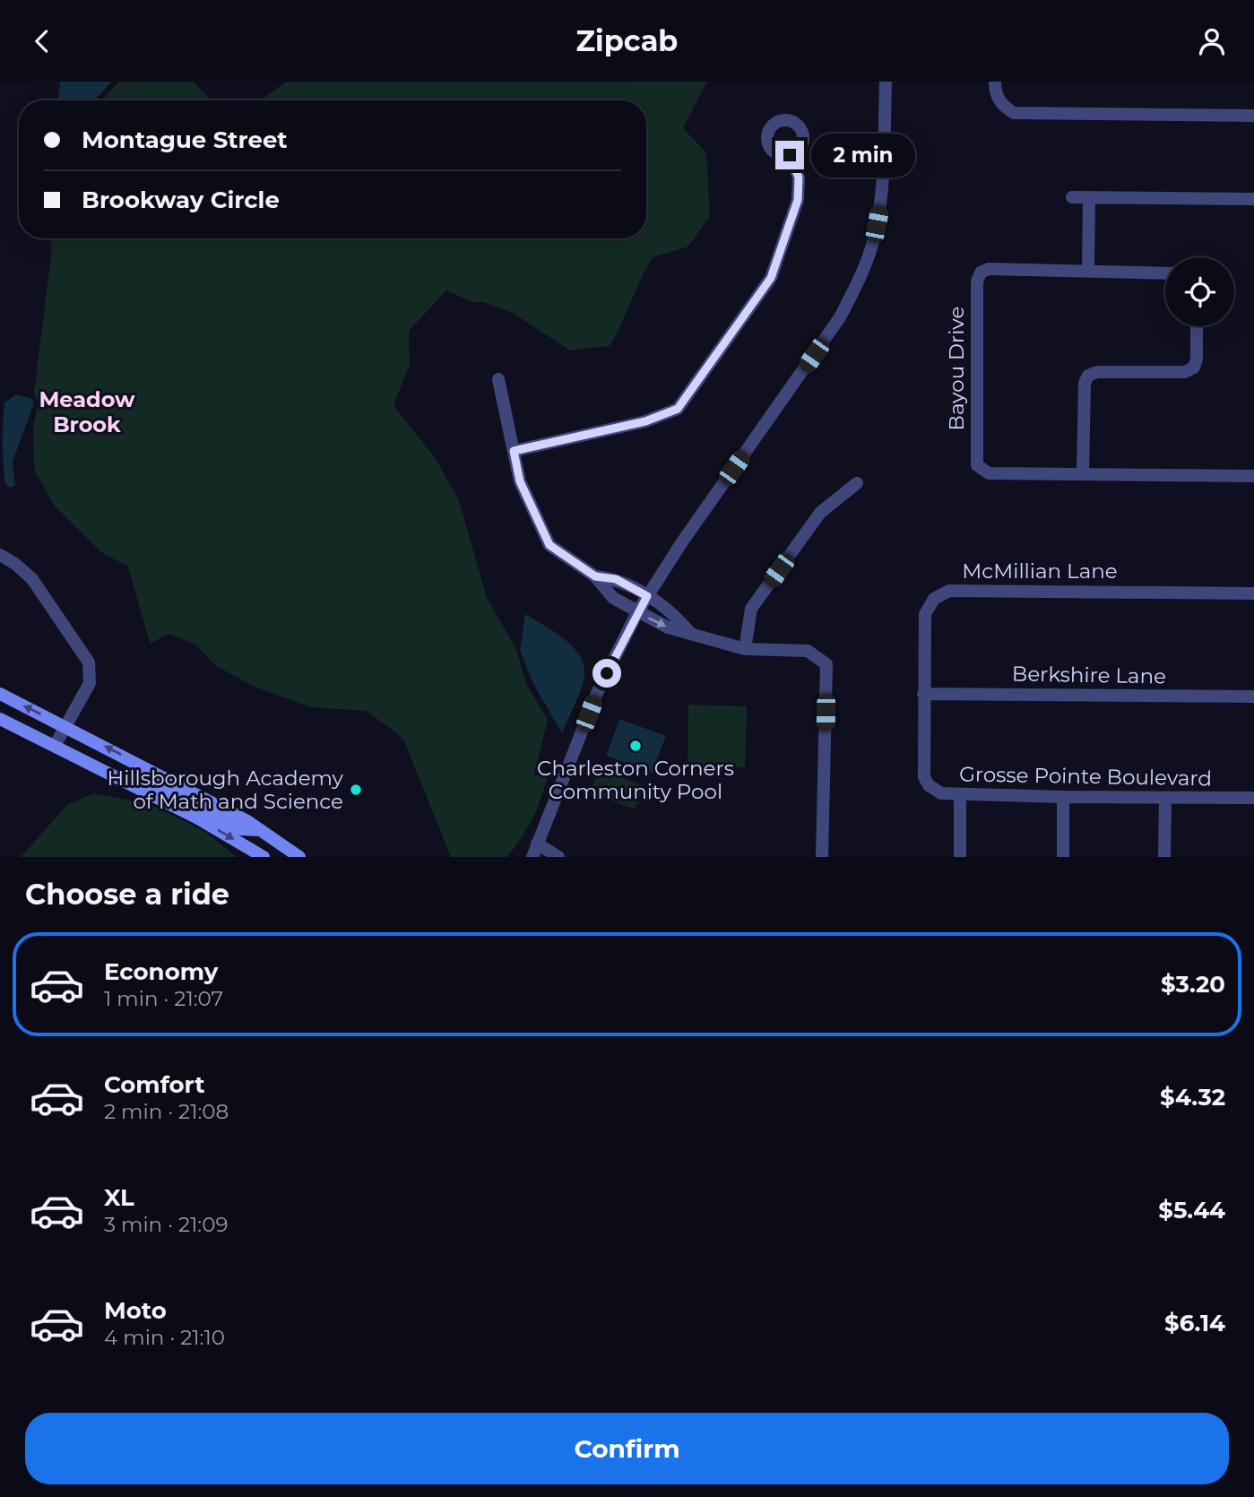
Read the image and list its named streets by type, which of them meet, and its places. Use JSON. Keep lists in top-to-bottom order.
{
  "streets": {
    "street": [
      "Bayou Drive",
      "McMillian Lane",
      "Berkshire Lane",
      "Grosse Pointe Boulevard"
    ]
  },
  "crossings": [
    ["McMillian Lane", "Berkshire Lane"],
    ["McMillian Lane", "Grosse Pointe Boulevard"]
  ],
  "districts": ["Meadow Brook"],
  "places": ["Charleston Corners Community Pool", "Hillsborough Academy of Math and Science"],
  "page": {
    "header": "Zipcab",
    "banner": ["Montague Street", "Brookway Circle"],
    "bubble": "2 min",
    "heading": "Choose a ride",
    "list": [
      {
        "name": "Economy",
        "note": "1 min · 21:07",
        "value": "$3.20"
      },
      {
        "name": "Comfort",
        "note": "2 min · 21:08",
        "value": "$4.32"
      },
      {
        "name": "XL",
        "note": "3 min · 21:09",
        "value": "$5.44"
      },
      {
        "name": "Moto",
        "note": "4 min · 21:10",
        "value": "$6.14"
      }
    ],
    "buttons": "Confirm"
  }
}
